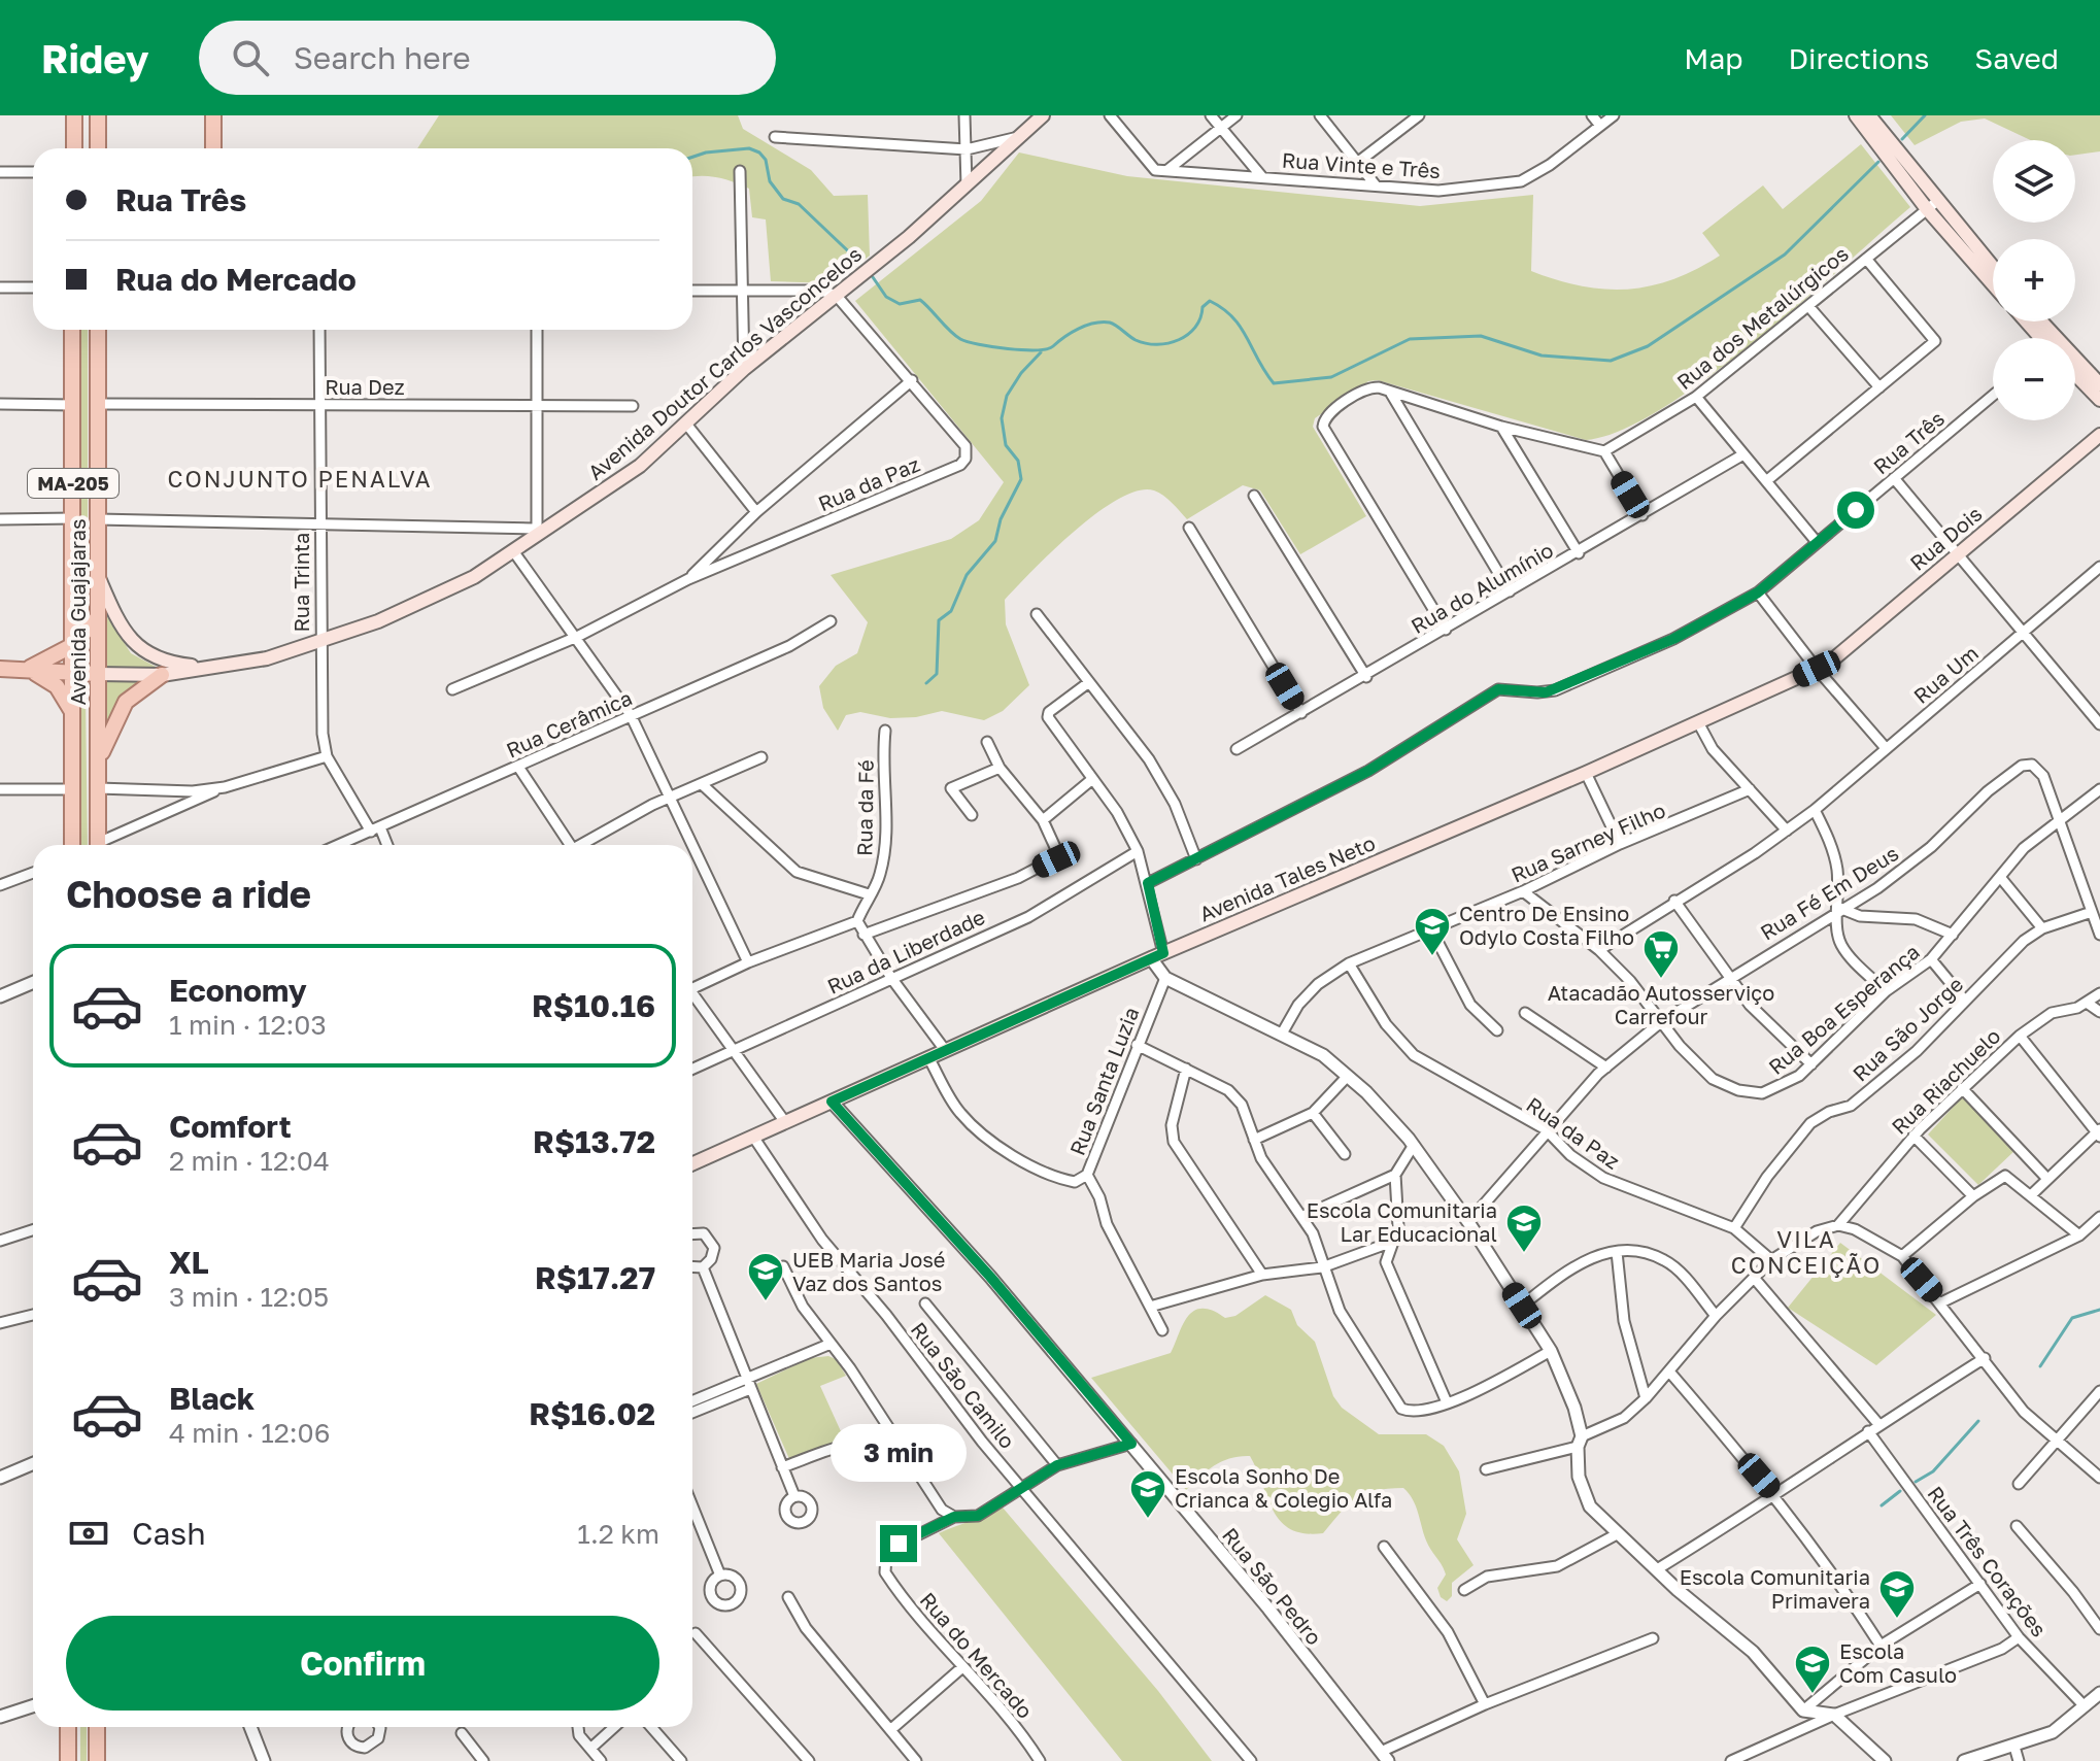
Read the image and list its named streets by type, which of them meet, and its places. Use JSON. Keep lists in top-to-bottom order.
{
  "streets": {
    "main road": [
      "Avenida Doutor Carlos Vasconcelos",
      "MA-205",
      "Rua Dois",
      "Avenida Guajajaras",
      "Avenida Tales Neto"
    ],
    "street": [
      "Rua Vinte e Três",
      "Rua dos Metalúrgicos",
      "Rua Dez",
      "Rua Três",
      "Rua da Paz",
      "Rua Trinta",
      "Rua do Alumínio",
      "Rua Um",
      "Rua Cerâmica",
      "Rua da Fé",
      "Rua Sarney Filho",
      "Rua Fé Em Deus",
      "Rua da Liberdade",
      "Rua Boa Esperança",
      "Rua São Jorge",
      "Rua Santa Luzia",
      "Rua Riachuelo",
      "Rua São Camilo",
      "Rua Três Corações",
      "Rua São Pedro",
      "Rua do Mercado"
    ]
  },
  "crossings": [
    ["Avenida Doutor Carlos Vasconcelos", "Rua da Paz"],
    ["Avenida Doutor Carlos Vasconcelos", "Rua Trinta"],
    ["Avenida Doutor Carlos Vasconcelos", "Avenida Guajajaras"],
    ["Rua Dez", "Rua Trinta"],
    ["Rua Dez", "Avenida Guajajaras"],
    ["Rua da Paz", "Rua Sarney Filho"],
    ["Rua da Paz", "Rua Fé Em Deus"],
    ["Rua da Paz", "Rua São Jorge"],
    ["Rua Dois", "Avenida Tales Neto"],
    ["Rua Trinta", "Rua Cerâmica"],
    ["Rua Um", "Rua Boa Esperança"],
    ["Rua Sarney Filho", "Rua Boa Esperança"],
    ["Avenida Tales Neto", "Rua São Camilo"],
    ["Avenida Tales Neto", "Rua São Pedro"],
    ["Rua Fé Em Deus", "Rua Boa Esperança"]
  ],
  "districts": ["CONJUNTO PENALVA", "VILA CONCEIÇÃO"],
  "places": {
    "school or university": [
      "Centro De Ensino Odylo Costa Filho",
      "Escola Comunitaria Lar Educacional",
      "UEB Maria José Vaz dos Santos",
      "Escola Sonho De Crianca & Colegio Alfa",
      "Escola Comunitaria Primavera",
      "Escola Com Casulo"
    ],
    "supermarket": ["Atacadão Autosserviço Carrefour"]
  },
  "page": {
    "header": "Ridey",
    "search": "Search here",
    "nav": ["Map", "Directions", "Saved"],
    "map_buttons": ["+", "−"],
    "banner": ["Rua Três", "Rua do Mercado"],
    "heading": "Choose a ride",
    "list": [
      {
        "name": "Economy",
        "note": "1 min · 12:03",
        "value": "R$10.16"
      },
      {
        "name": "Comfort",
        "note": "2 min · 12:04",
        "value": "R$13.72"
      },
      {
        "name": "XL",
        "note": "3 min · 12:05",
        "value": "R$17.27"
      },
      {
        "name": "Black",
        "note": "4 min · 12:06",
        "value": "R$16.02"
      }
    ],
    "bubble": "3 min",
    "pay": ["Cash", "1.2 km"],
    "buttons": "Confirm"
  }
}
